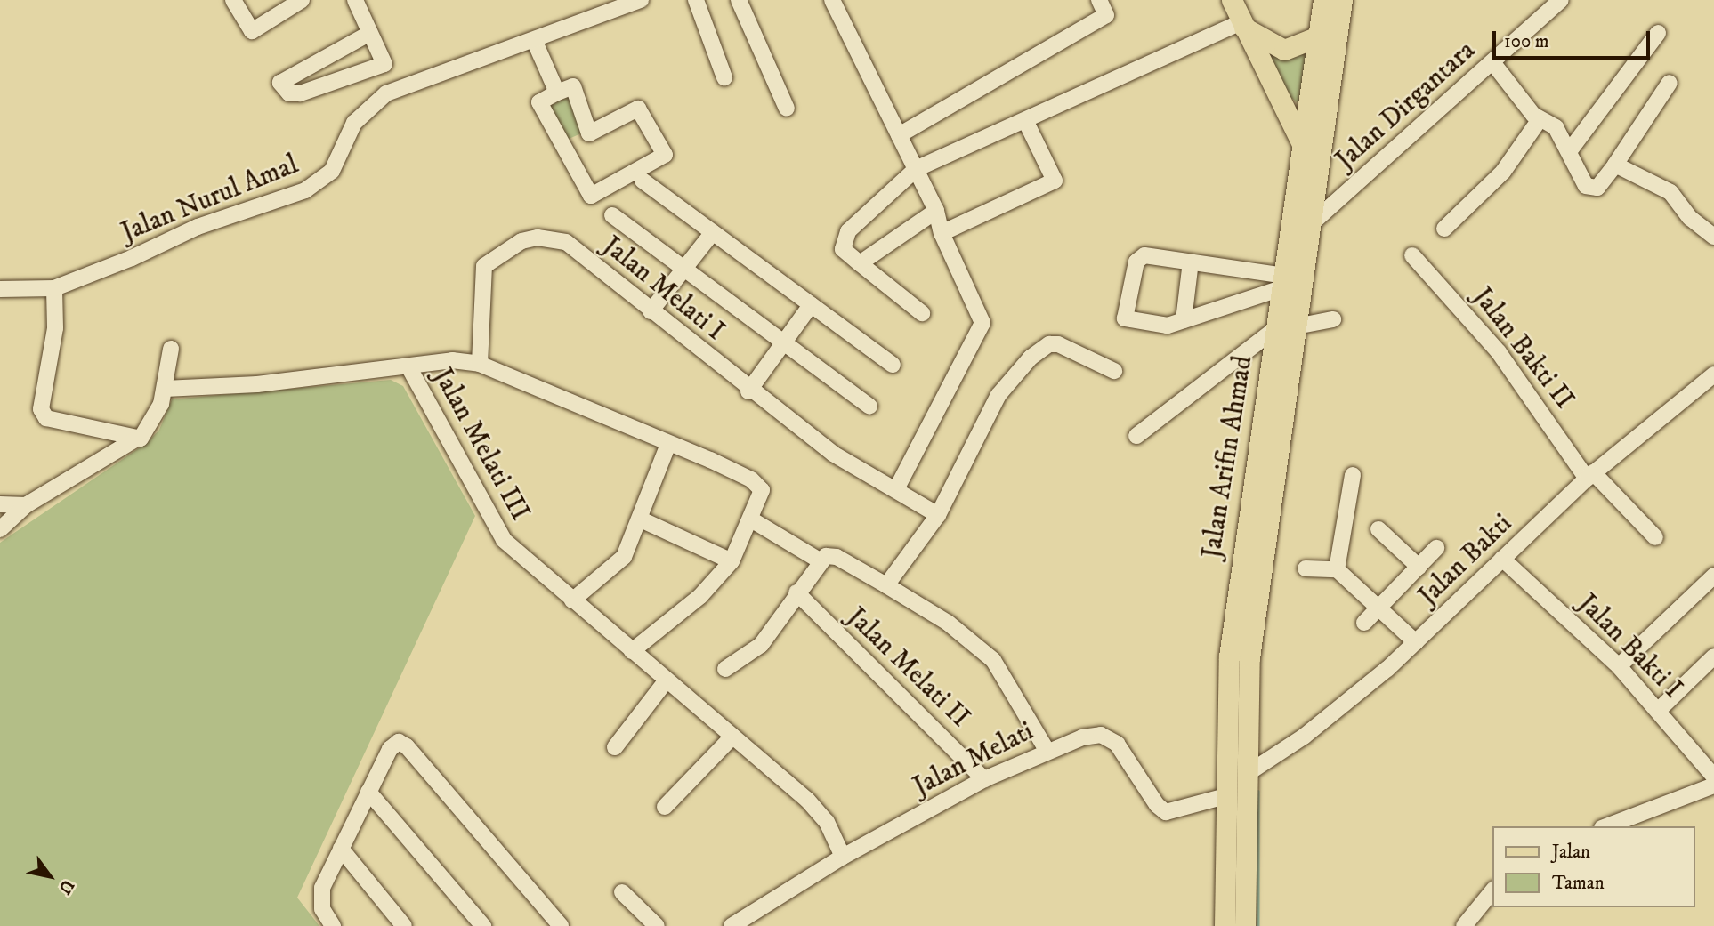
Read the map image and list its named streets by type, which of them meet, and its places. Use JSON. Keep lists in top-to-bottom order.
{
  "streets": {
    "main road": ["Jalan Arifin Ahmad"],
    "street": [
      "Jalan Dirgantara",
      "Jalan Nurul Amal",
      "Jalan Melati I",
      "Jalan Bakti II",
      "Jalan Melati III",
      "Jalan Bakti",
      "Jalan Bakti I",
      "Jalan Melati II",
      "Jalan Melati"
    ]
  },
  "crossings": [
    ["Jalan Dirgantara", "Jalan Arifin Ahmad"],
    ["Jalan Bakti II", "Jalan Bakti"],
    ["Jalan Melati III", "Jalan Melati"],
    ["Jalan Arifin Ahmad", "Jalan Bakti"],
    ["Jalan Arifin Ahmad", "Jalan Melati"],
    ["Jalan Bakti", "Jalan Bakti I"],
    ["Jalan Melati II", "Jalan Melati"]
  ],
  "legend": ["Jalan", "Taman"],
  "scale_bar": "100 m",
  "north": "bottom right"
}
